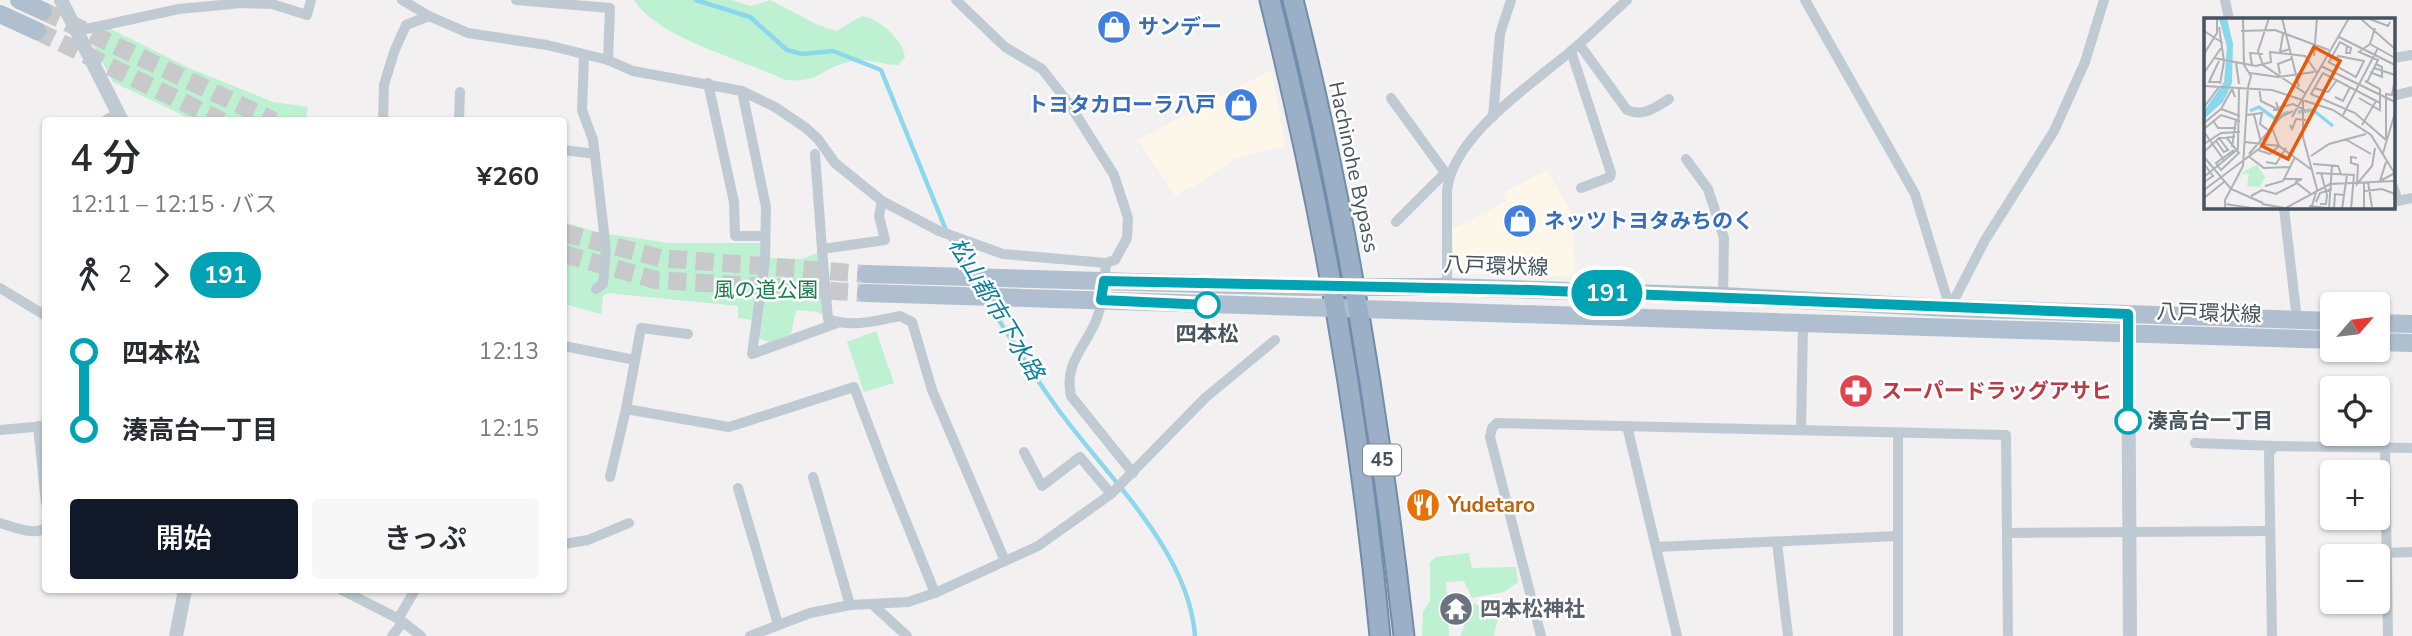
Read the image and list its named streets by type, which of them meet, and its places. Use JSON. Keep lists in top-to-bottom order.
{
  "streets": {
    "highway": ["Hachinohe Bypass", "45"],
    "main road": ["八戸環状線"]
  },
  "crossings": [
    ["Hachinohe Bypass", "八戸環状線"],
    ["八戸環状線", "45"]
  ],
  "water": ["松山都市下水路"],
  "parks": ["風の道公園"],
  "places": {
    "shop": ["サンデー", "トヨタカローラ八戸", "ネッツトヨタみちのく"],
    "other": ["四本松", "湊高台一丁目"],
    "pharmacy": ["スーパードラッグアサヒ"],
    "restaurant": ["Yudetaro"],
    "temple": ["四本松神社"]
  },
  "lines": ["bus line 191"],
  "north": "top right",
  "page": {
    "on_map": "191",
    "heading": ["4 分", "12:11 – 12:15 · バス", "¥260"],
    "legs": ["2", "191"],
    "map_buttons": ["+", "−"],
    "list": [
      {
        "name": "四本松",
        "value": "12:13"
      },
      {
        "name": "湊高台一丁目",
        "value": "12:15"
      }
    ],
    "buttons": ["開始", "きっぷ"]
  }
}
